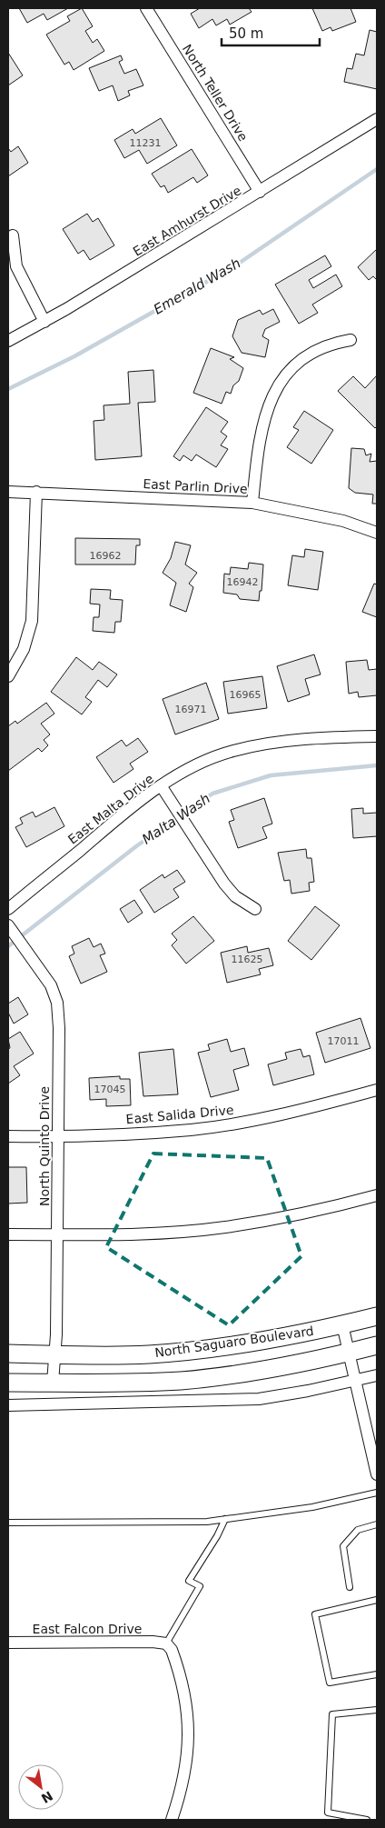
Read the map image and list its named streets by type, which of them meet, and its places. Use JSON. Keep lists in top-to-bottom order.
{
  "streets": {
    "main road": ["North Saguaro Boulevard"],
    "street": [
      "North Teller Drive",
      "East Amhurst Drive",
      "East Parlin Drive",
      "East Malta Drive",
      "East Salida Drive",
      "North Quinto Drive",
      "East Falcon Drive"
    ]
  },
  "crossings": [
    ["North Teller Drive", "East Amhurst Drive"],
    ["East Salida Drive", "North Quinto Drive"],
    ["North Quinto Drive", "North Saguaro Boulevard"]
  ],
  "water": ["Emerald Wash", "Malta Wash"],
  "house_numbers": [
    "11231",
    "16962",
    "16942",
    "16965",
    "16971",
    "11625",
    "17011",
    "17045"
  ],
  "scale_bar": "50 m",
  "north": "bottom right"
}
